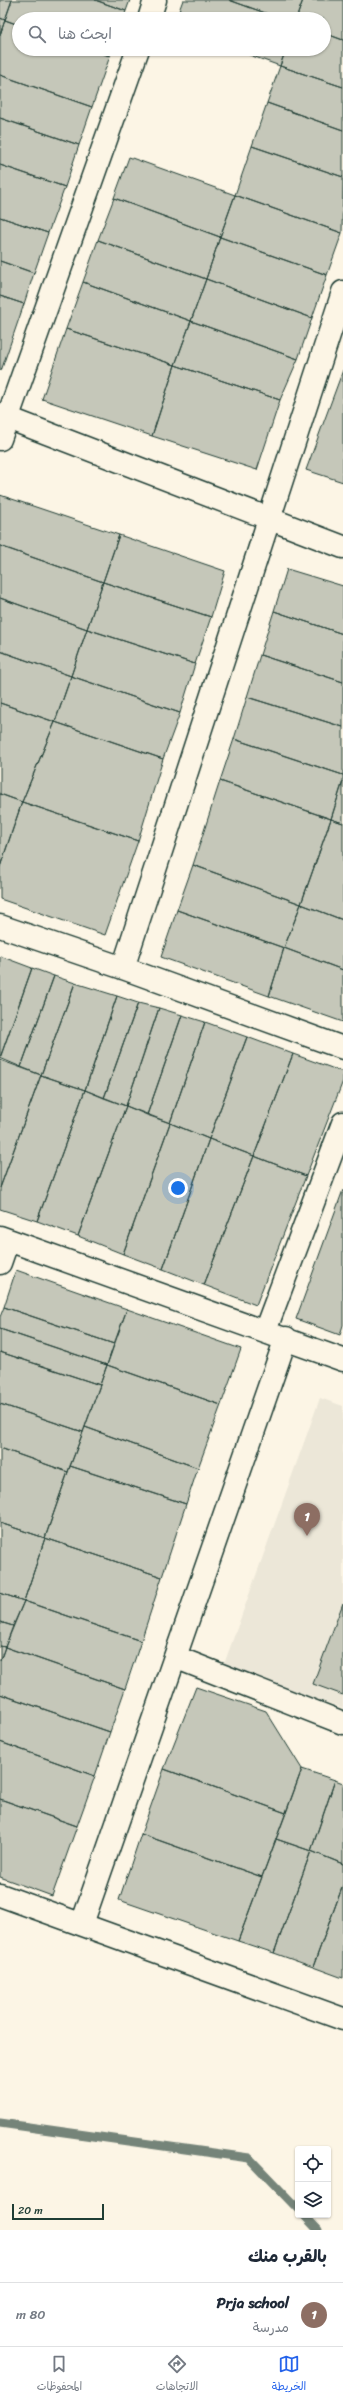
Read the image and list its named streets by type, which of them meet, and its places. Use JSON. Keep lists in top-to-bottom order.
{
  "scale_bar": "20 m",
  "page": {
    "search": "ابحث هنا",
    "pins": "1",
    "scale": "20 m",
    "heading": "بالقرب منك",
    "list": [
      {
        "mark": "1",
        "name": "Prja school",
        "note": "مدرسة",
        "value": "80 m"
      }
    ],
    "nav": ["الخريطة", "الاتجاهات", "المحفوظات"]
  }
}
